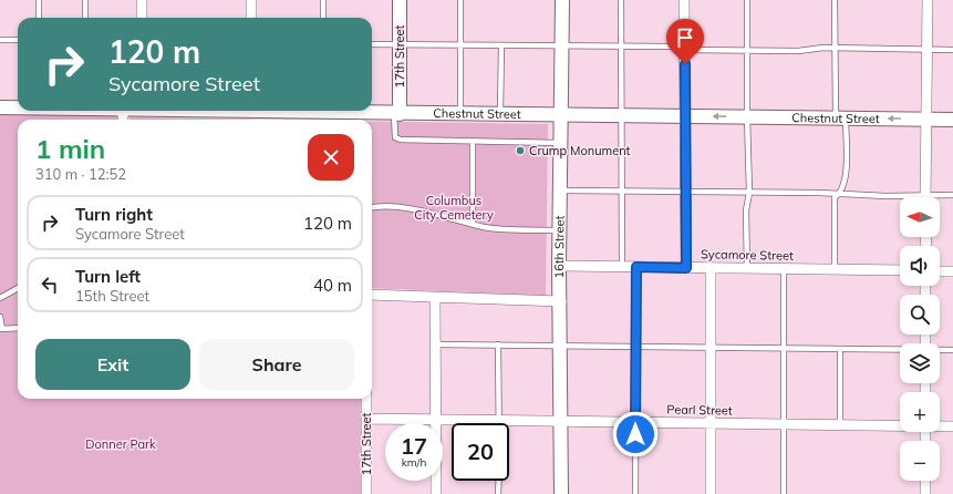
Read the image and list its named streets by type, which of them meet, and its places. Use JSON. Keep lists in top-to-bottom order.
{
  "streets": {
    "street": [
      "17th Street",
      "Chestnut Street",
      "16th Street",
      "Sycamore Street",
      "Pearl Street"
    ]
  },
  "crossings": [
    ["17th Street", "Chestnut Street"],
    ["17th Street", "Pearl Street"],
    ["Chestnut Street", "16th Street"],
    ["16th Street", "Sycamore Street"],
    ["16th Street", "Pearl Street"]
  ],
  "parks": ["Columbus City Cemetery", "Donner Park"],
  "places": ["Crump Monument"],
  "north": "left",
  "page": {
    "turn": ["120 m", "Sycamore Street"],
    "heading": ["1 min", "310 m · 12:52"],
    "list": [
      {
        "name": "Turn right",
        "note": "Sycamore Street",
        "value": "120 m"
      },
      {
        "name": "Turn left",
        "note": "15th Street",
        "value": "40 m"
      }
    ],
    "map_buttons": ["+", "−"],
    "buttons": ["Exit", "Share"],
    "speed": "17 km/h",
    "limit": "20"
  }
}
